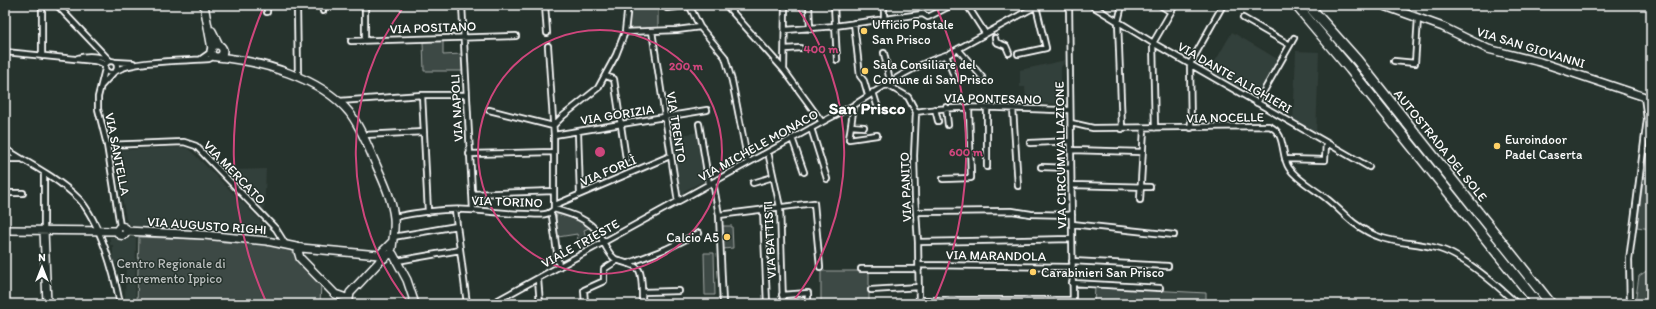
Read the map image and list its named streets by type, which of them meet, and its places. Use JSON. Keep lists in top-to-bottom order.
{
  "streets": {
    "highway": ["AUTOSTRADA DEL SOLE"],
    "street": [
      "VIA POSITANO",
      "VIA SAN GIOVANNI",
      "VIA DANTE ALIGHIERI",
      "VIA PONTESANO",
      "VIA NAPOLI",
      "VIA GORIZIA",
      "VIA NOCELLE",
      "VIA TRENTO",
      "VIA MICHELE MONACO",
      "VIA SANTELLA",
      "VIA CIRCUMVALLAZIONE",
      "VIA FORLÌ",
      "VIA MERCATO",
      "VIA PANITO",
      "VIA TORINO",
      "VIA AUGUSTO RIGHI",
      "VIA BATTISTI",
      "VIALE TRIESTE",
      "VIA MARANDOLA"
    ]
  },
  "crossings": [
    ["VIA POSITANO", "VIA NAPOLI"],
    ["VIA PONTESANO", "VIA CIRCUMVALLAZIONE"],
    ["VIA PONTESANO", "VIA PANITO"],
    ["VIA NAPOLI", "VIA TORINO"],
    ["VIA GORIZIA", "VIA TRENTO"],
    ["VIA NOCELLE", "VIA CIRCUMVALLAZIONE"],
    ["VIA TRENTO", "VIA MICHELE MONACO"],
    ["VIA TRENTO", "VIA FORLÌ"],
    ["VIA TRENTO", "VIALE TRIESTE"],
    ["VIA MICHELE MONACO", "VIA BATTISTI"],
    ["VIA MICHELE MONACO", "VIALE TRIESTE"],
    ["VIA SANTELLA", "VIA MERCATO"],
    ["VIA SANTELLA", "VIA AUGUSTO RIGHI"],
    ["VIA CIRCUMVALLAZIONE", "VIA MARANDOLA"],
    ["VIA FORLÌ", "VIA TORINO"],
    ["VIA MERCATO", "VIA AUGUSTO RIGHI"],
    ["VIA PANITO", "VIA MARANDOLA"],
    ["VIA TORINO", "VIALE TRIESTE"]
  ],
  "districts": ["San Prisco"],
  "parks": ["Centro Regionale di Incremento Ippico"],
  "places": [
    "Ufficio Postale San Prisco",
    "Sala Consiliare del Comune di San Prisco",
    "Euroindoor Padel Caserta",
    "Calcio A5",
    "Carabinieri San Prisco"
  ],
  "north": "top",
  "rings": ["400 m", "200 m", "600 m"]
}
